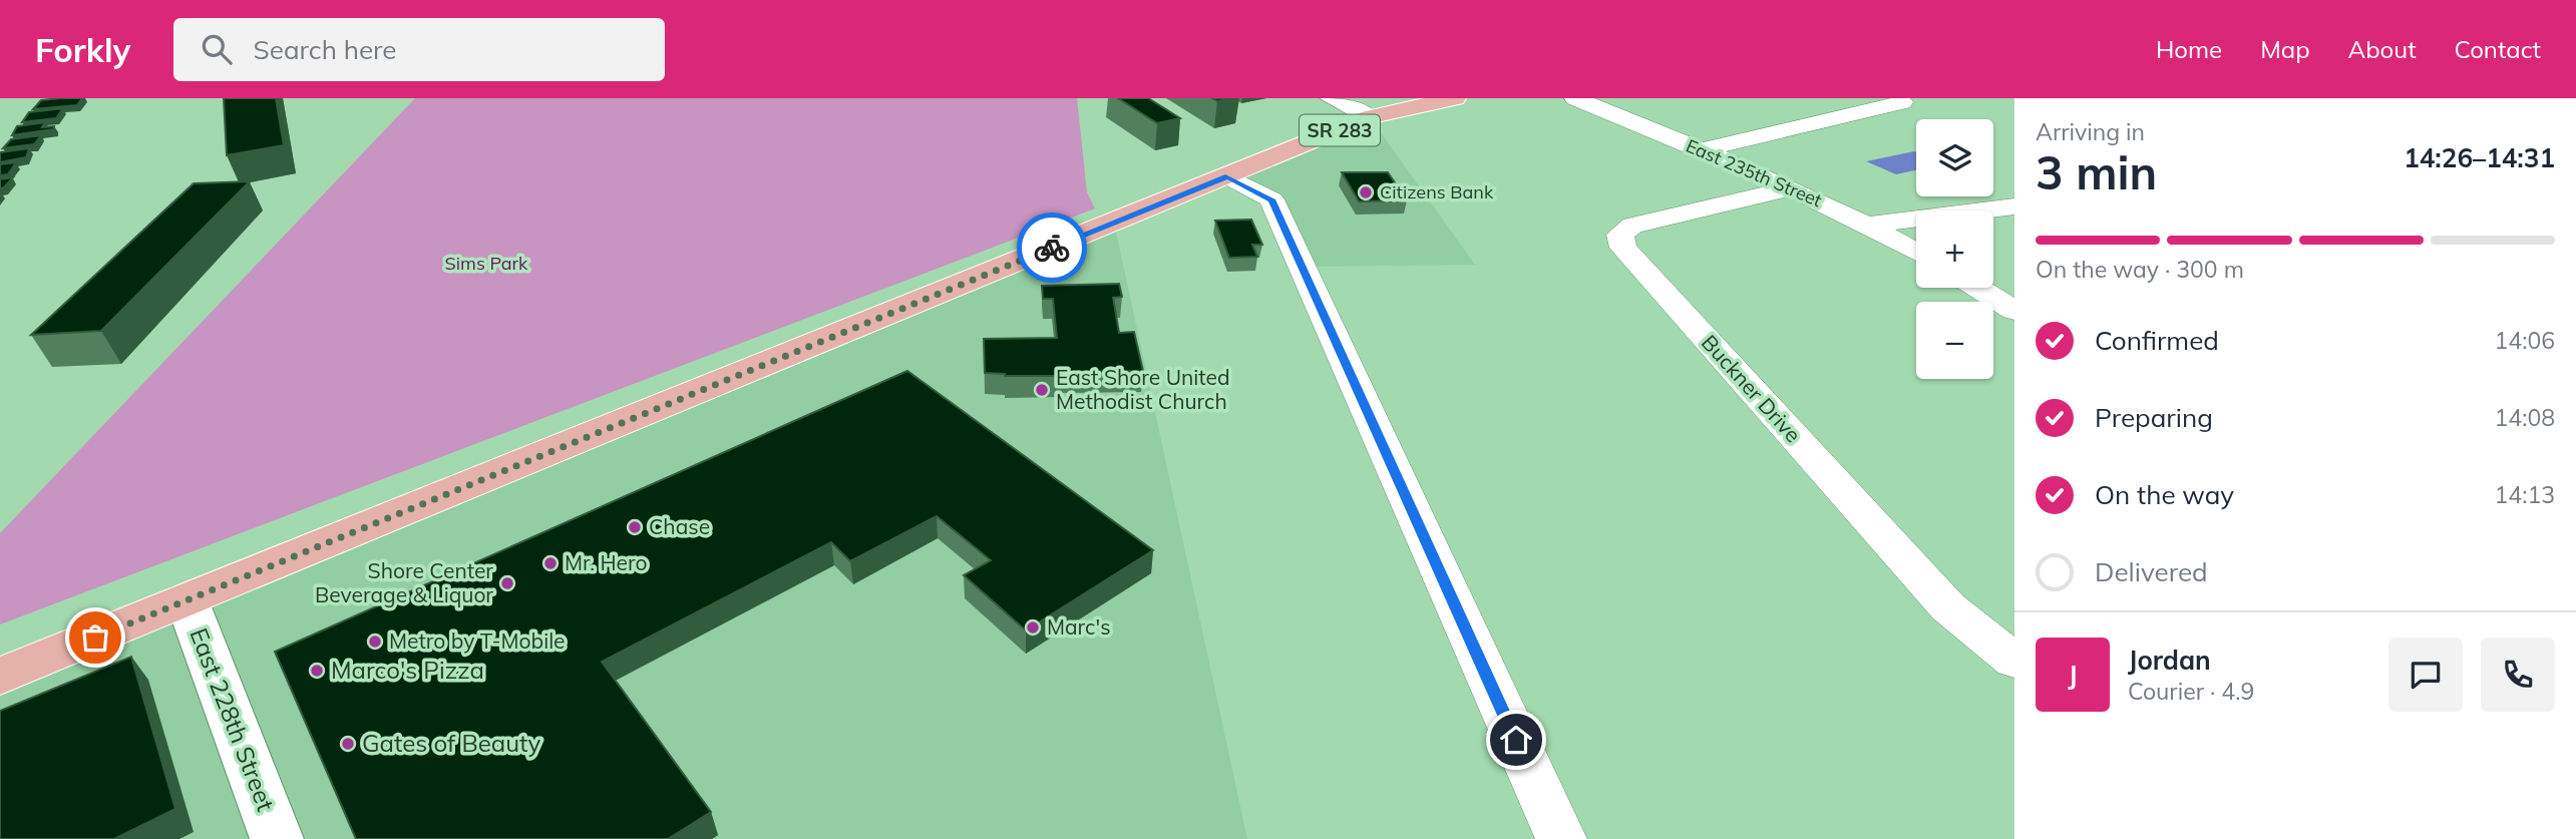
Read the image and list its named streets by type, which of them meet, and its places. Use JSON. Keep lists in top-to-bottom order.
{
  "streets": {
    "main road": ["SR 283"],
    "street": ["East 235th Street", "Buckner Drive", "East 228th Street"]
  },
  "crossings": [
    ["SR 283", "East 228th Street"],
    ["East 235th Street", "Buckner Drive"]
  ],
  "parks": ["Sims Park"],
  "places": [
    "Citizens Bank",
    "East Shore United Methodist Church",
    "Chase",
    "Mr. Hero",
    "Shore Center Beverage & Liquor",
    "Marc's",
    "Metro by T-Mobile",
    "Marco's Pizza",
    "Gates of Beauty"
  ],
  "page": {
    "header": "Forkly",
    "search": "Search here",
    "nav": [
      "Home",
      "Map",
      "About",
      "Contact"
    ],
    "heading": ["3 min", "Arriving in", "14:26–14:31"],
    "panel": ["Jordan", "Courier · 4.9"],
    "map_buttons": ["+", "−"],
    "bar": "On the way · 300 m",
    "list": [
      ["Confirmed", "14:06"],
      ["Preparing", "14:08"],
      ["On the way", "14:13"],
      "Delivered"
    ],
    "round": "J"
  }
}
